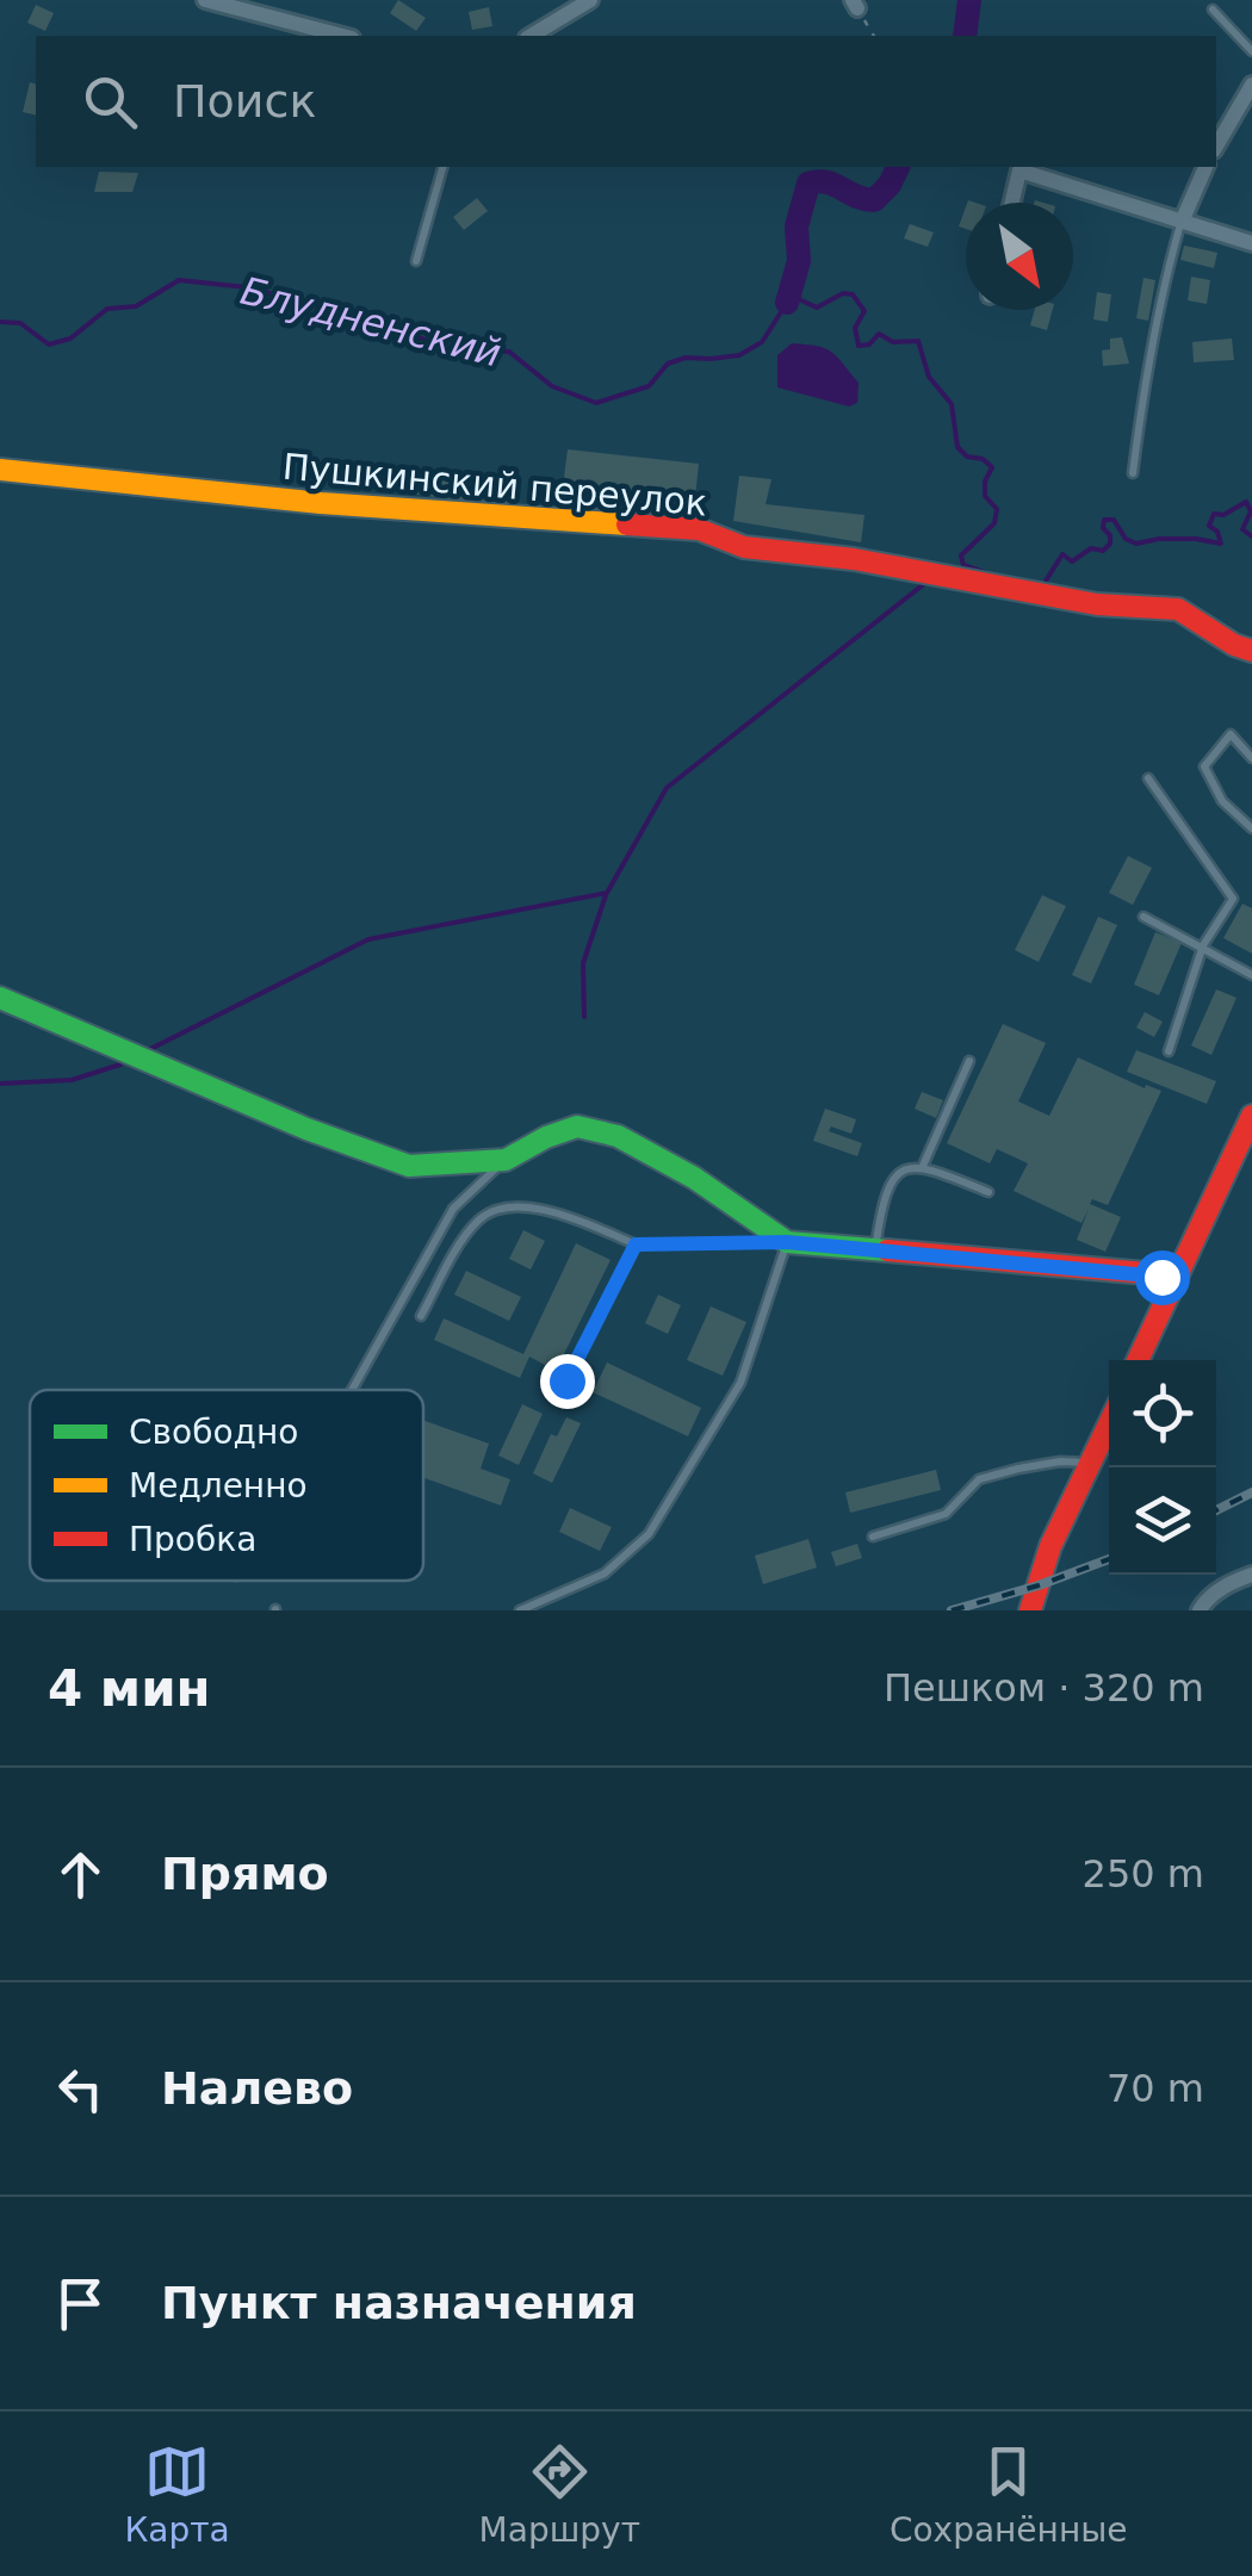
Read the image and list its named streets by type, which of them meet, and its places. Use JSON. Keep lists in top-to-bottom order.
{
  "streets": {
    "street": ["Пушкинский переулок"]
  },
  "water": ["Блудненский"],
  "legend": ["Свободно", "Медленно", "Пробка"],
  "north": "bottom right",
  "page": {
    "search": "Поиск",
    "heading": ["4 мин", "Пешком · 320 m"],
    "list": [
      ["Прямо", "250 m"],
      ["Налево", "70 m"],
      "Пункт назначения"
    ],
    "nav": ["Карта", "Маршрут", "Сохранённые"]
  }
}
